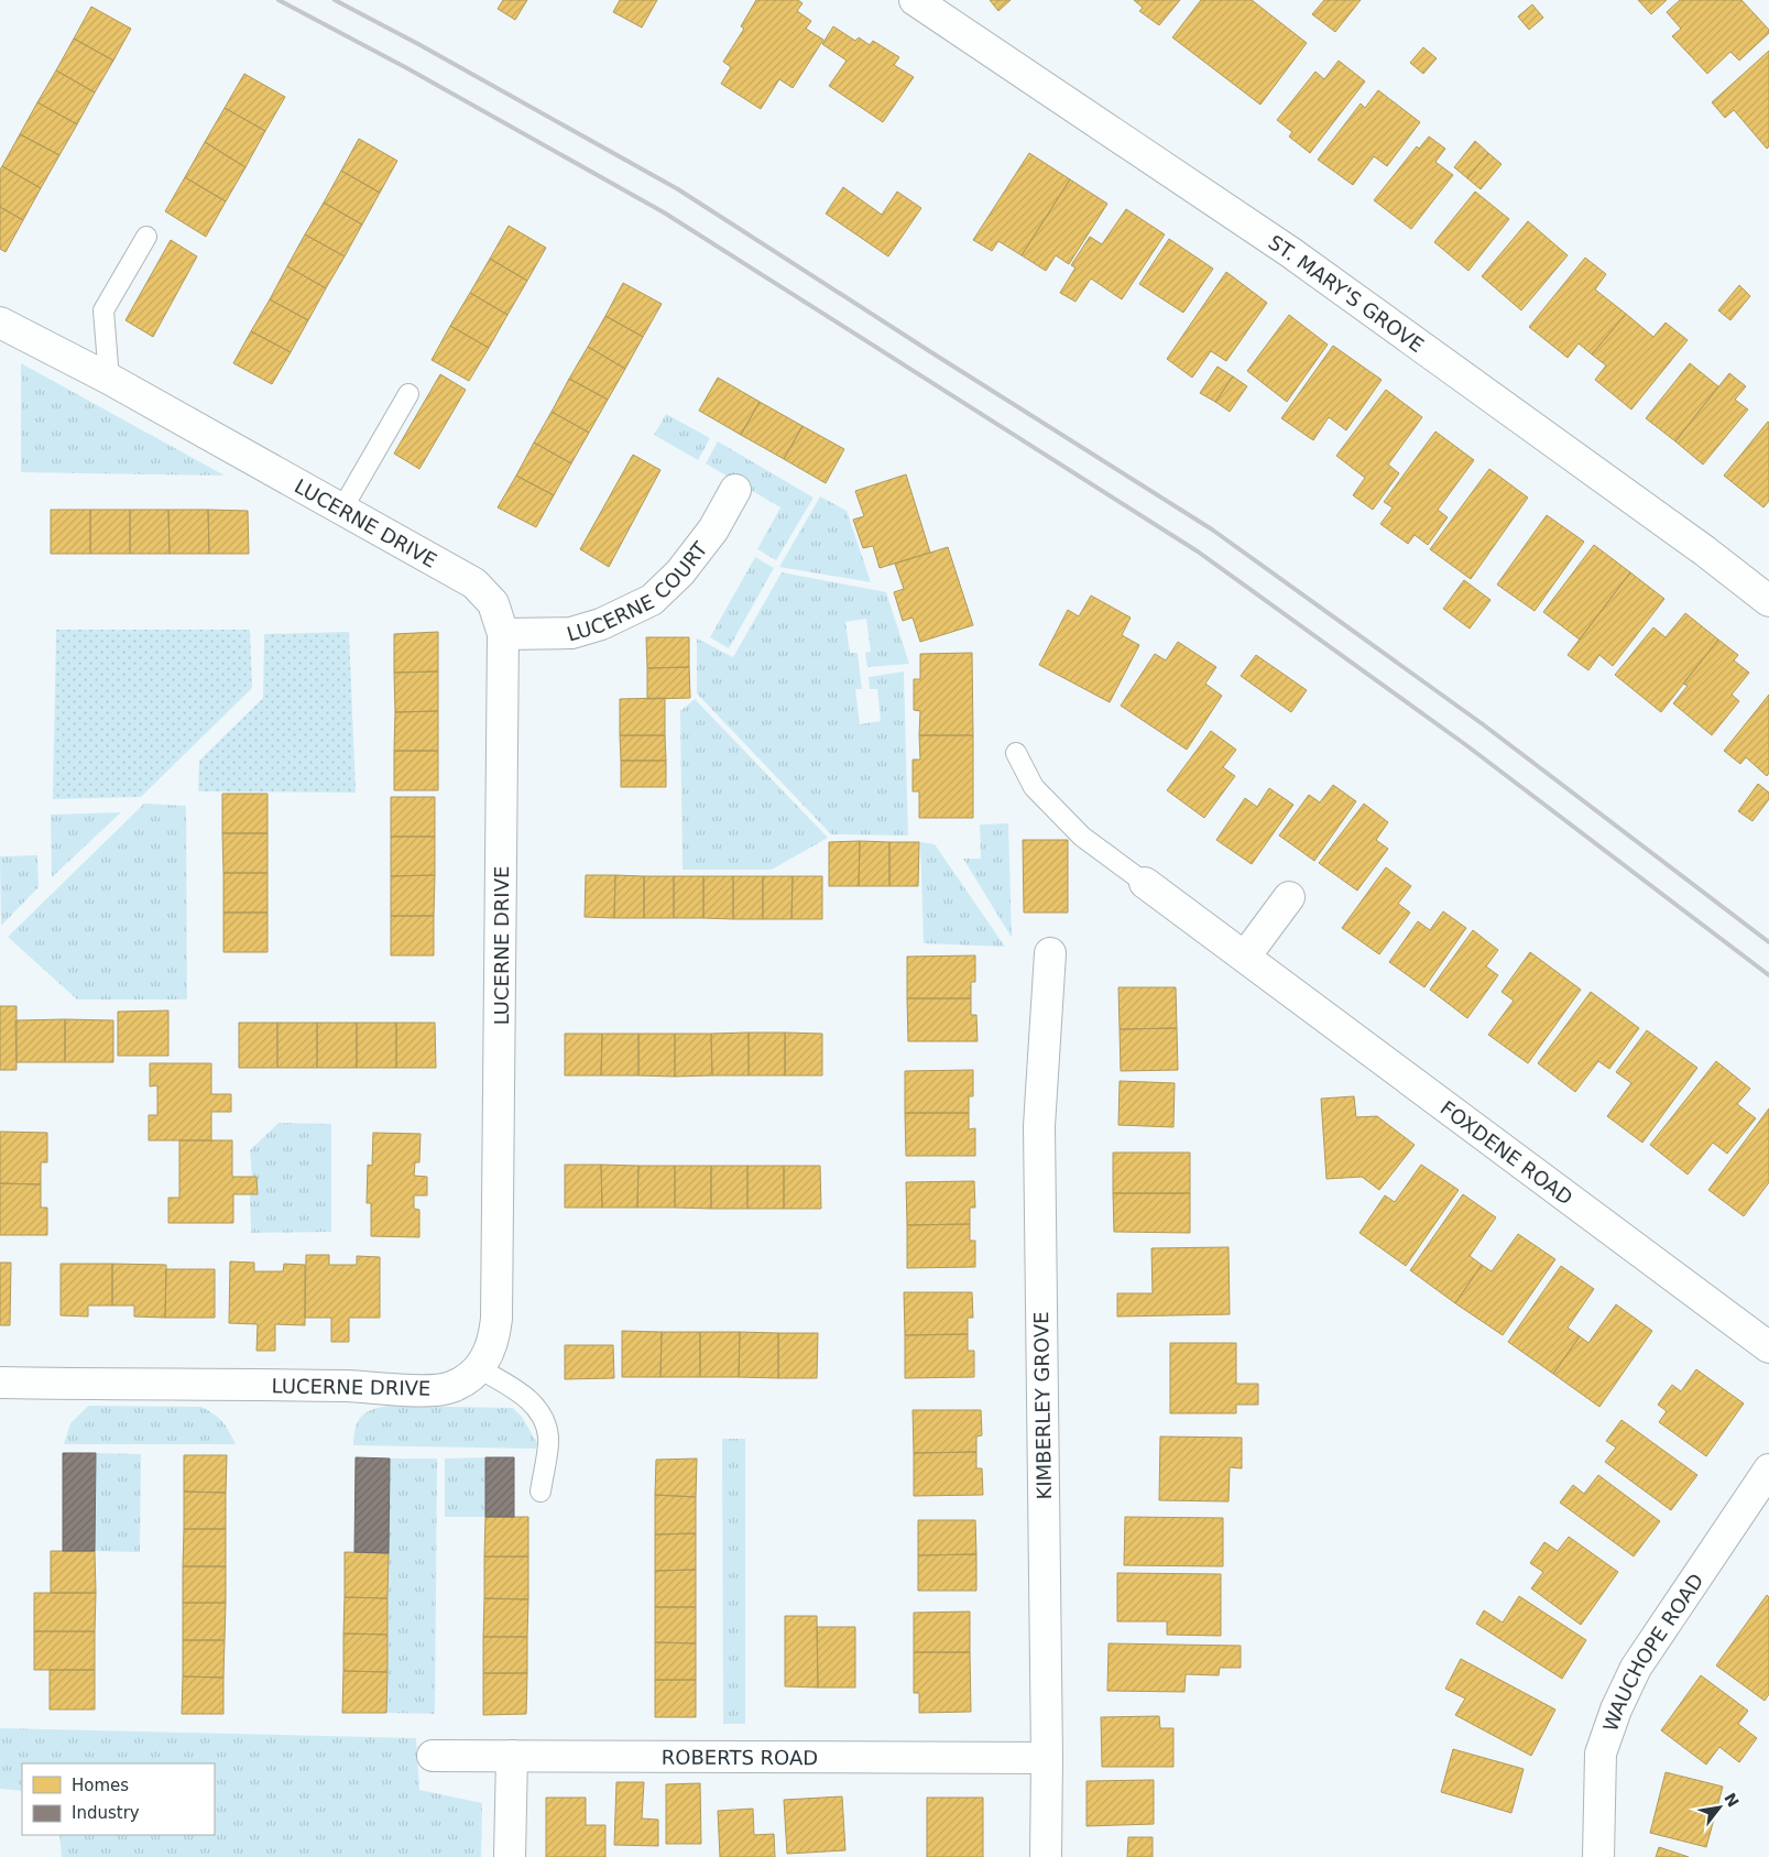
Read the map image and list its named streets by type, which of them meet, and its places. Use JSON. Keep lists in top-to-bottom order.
{
  "streets": {
    "street": [
      "ST. MARY'S GROVE",
      "LUCERNE DRIVE",
      "LUCERNE COURT",
      "FOXDENE ROAD",
      "KIMBERLEY GROVE",
      "WAUCHOPE ROAD",
      "ROBERTS ROAD"
    ]
  },
  "crossings": [
    ["LUCERNE DRIVE", "LUCERNE COURT"],
    ["KIMBERLEY GROVE", "ROBERTS ROAD"]
  ],
  "legend": ["Homes", "Industry"],
  "north": "top right"
}
